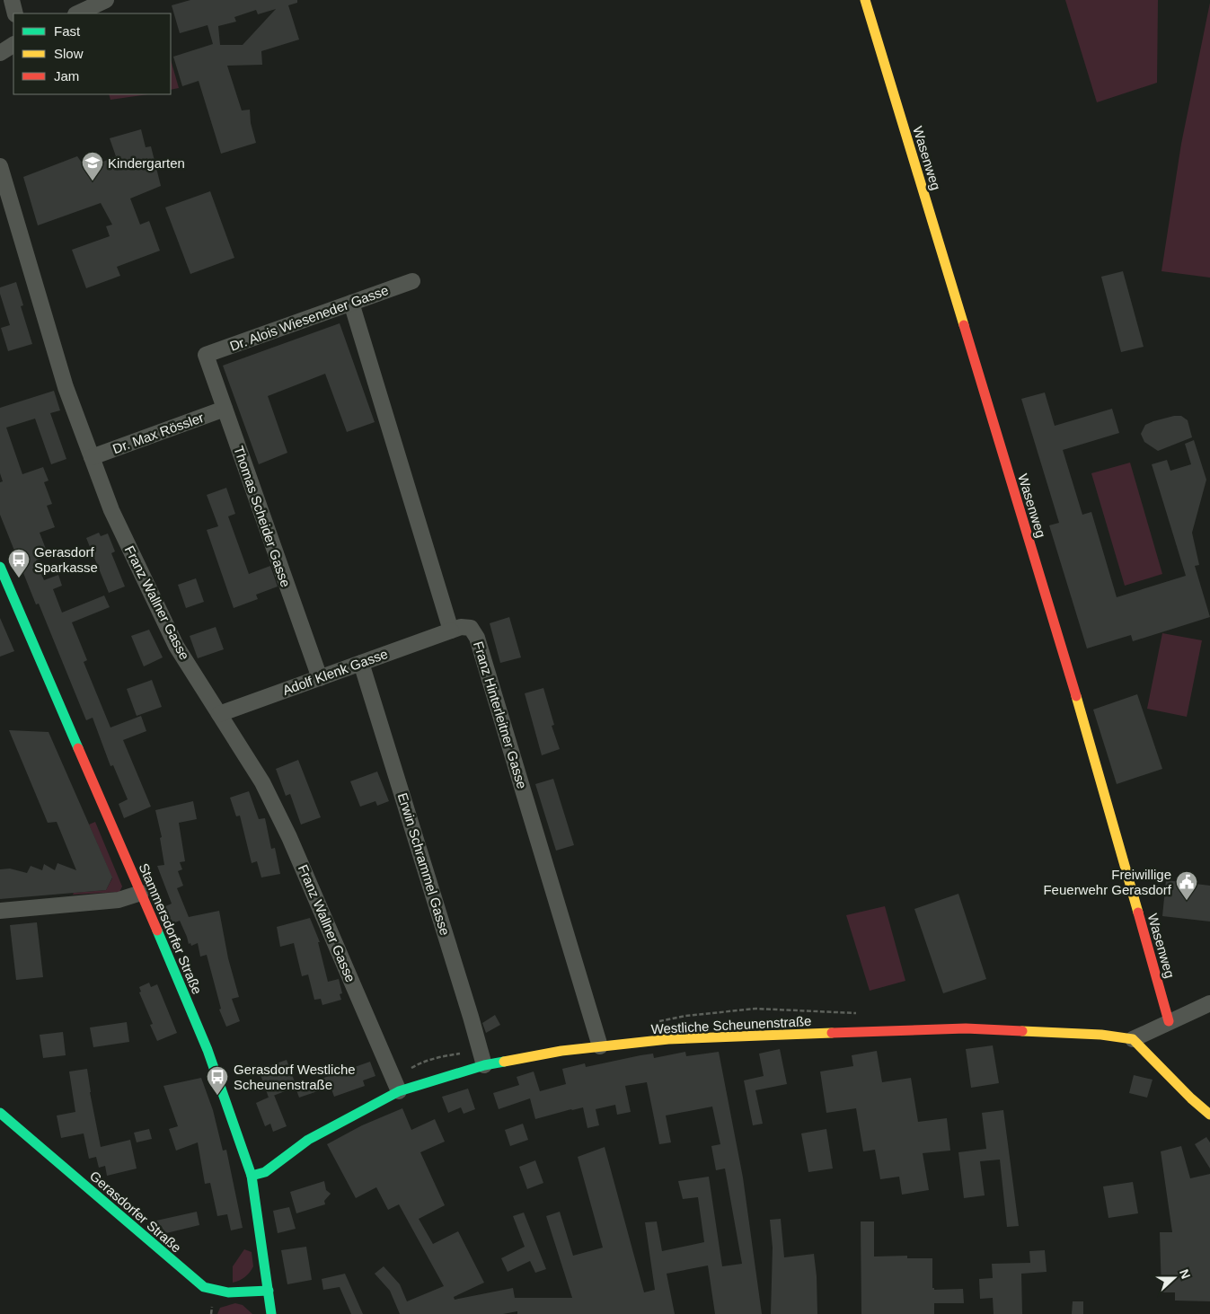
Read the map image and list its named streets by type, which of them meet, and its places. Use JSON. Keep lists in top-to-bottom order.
{
  "streets": {
    "street": [
      "Wasenweg",
      "Dr. Alois Wieseneder Gasse",
      "Dr. Max Rössler",
      "Thomas Scheider Gasse",
      "Franz Wallner Gasse",
      "Adolf Klenk Gasse",
      "Franz Hinterleitner Gasse",
      "Erwin Schrammel Gasse",
      "Stammersdorfer Straße",
      "Westliche Scheunenstraße",
      "Gerasdorfer Straße"
    ]
  },
  "crossings": [
    ["Dr. Alois Wieseneder Gasse", "Thomas Scheider Gasse"],
    ["Dr. Max Rössler", "Thomas Scheider Gasse"],
    ["Dr. Max Rössler", "Franz Wallner Gasse"],
    ["Thomas Scheider Gasse", "Adolf Klenk Gasse"],
    ["Franz Wallner Gasse", "Adolf Klenk Gasse"],
    ["Franz Wallner Gasse", "Westliche Scheunenstraße"],
    ["Adolf Klenk Gasse", "Franz Hinterleitner Gasse"],
    ["Adolf Klenk Gasse", "Erwin Schrammel Gasse"],
    ["Franz Hinterleitner Gasse", "Westliche Scheunenstraße"],
    ["Erwin Schrammel Gasse", "Westliche Scheunenstraße"],
    ["Stammersdorfer Straße", "Westliche Scheunenstraße"],
    ["Stammersdorfer Straße", "Gerasdorfer Straße"]
  ],
  "places": {
    "school or university": ["Kindergarten"],
    "bus stop": ["Gerasdorf Sparkasse", "Gerasdorf Westliche Scheunenstraße"],
    "public building": ["Freiwillige Feuerwehr Gerasdorf"]
  },
  "legend": ["Fast", "Slow", "Jam"],
  "north": "right"
}
